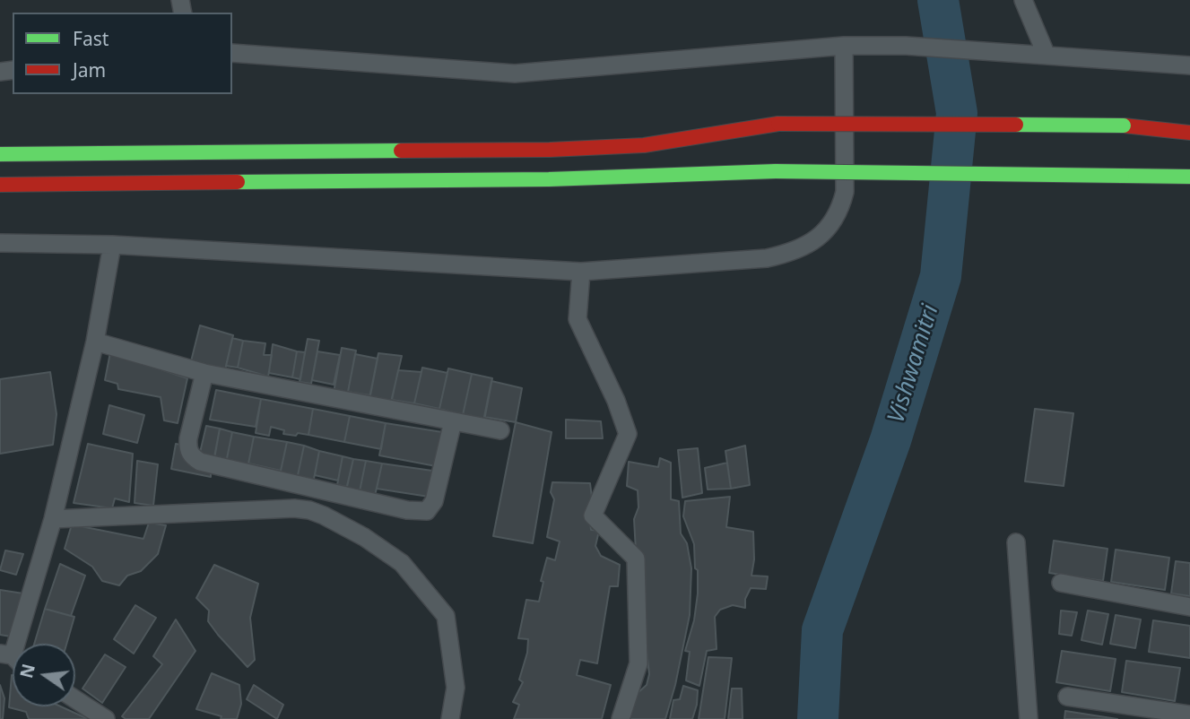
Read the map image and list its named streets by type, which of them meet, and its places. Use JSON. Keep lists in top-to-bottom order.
{
  "water": ["Vishwamitri"],
  "legend": ["Fast", "Jam"],
  "north": "left"
}
